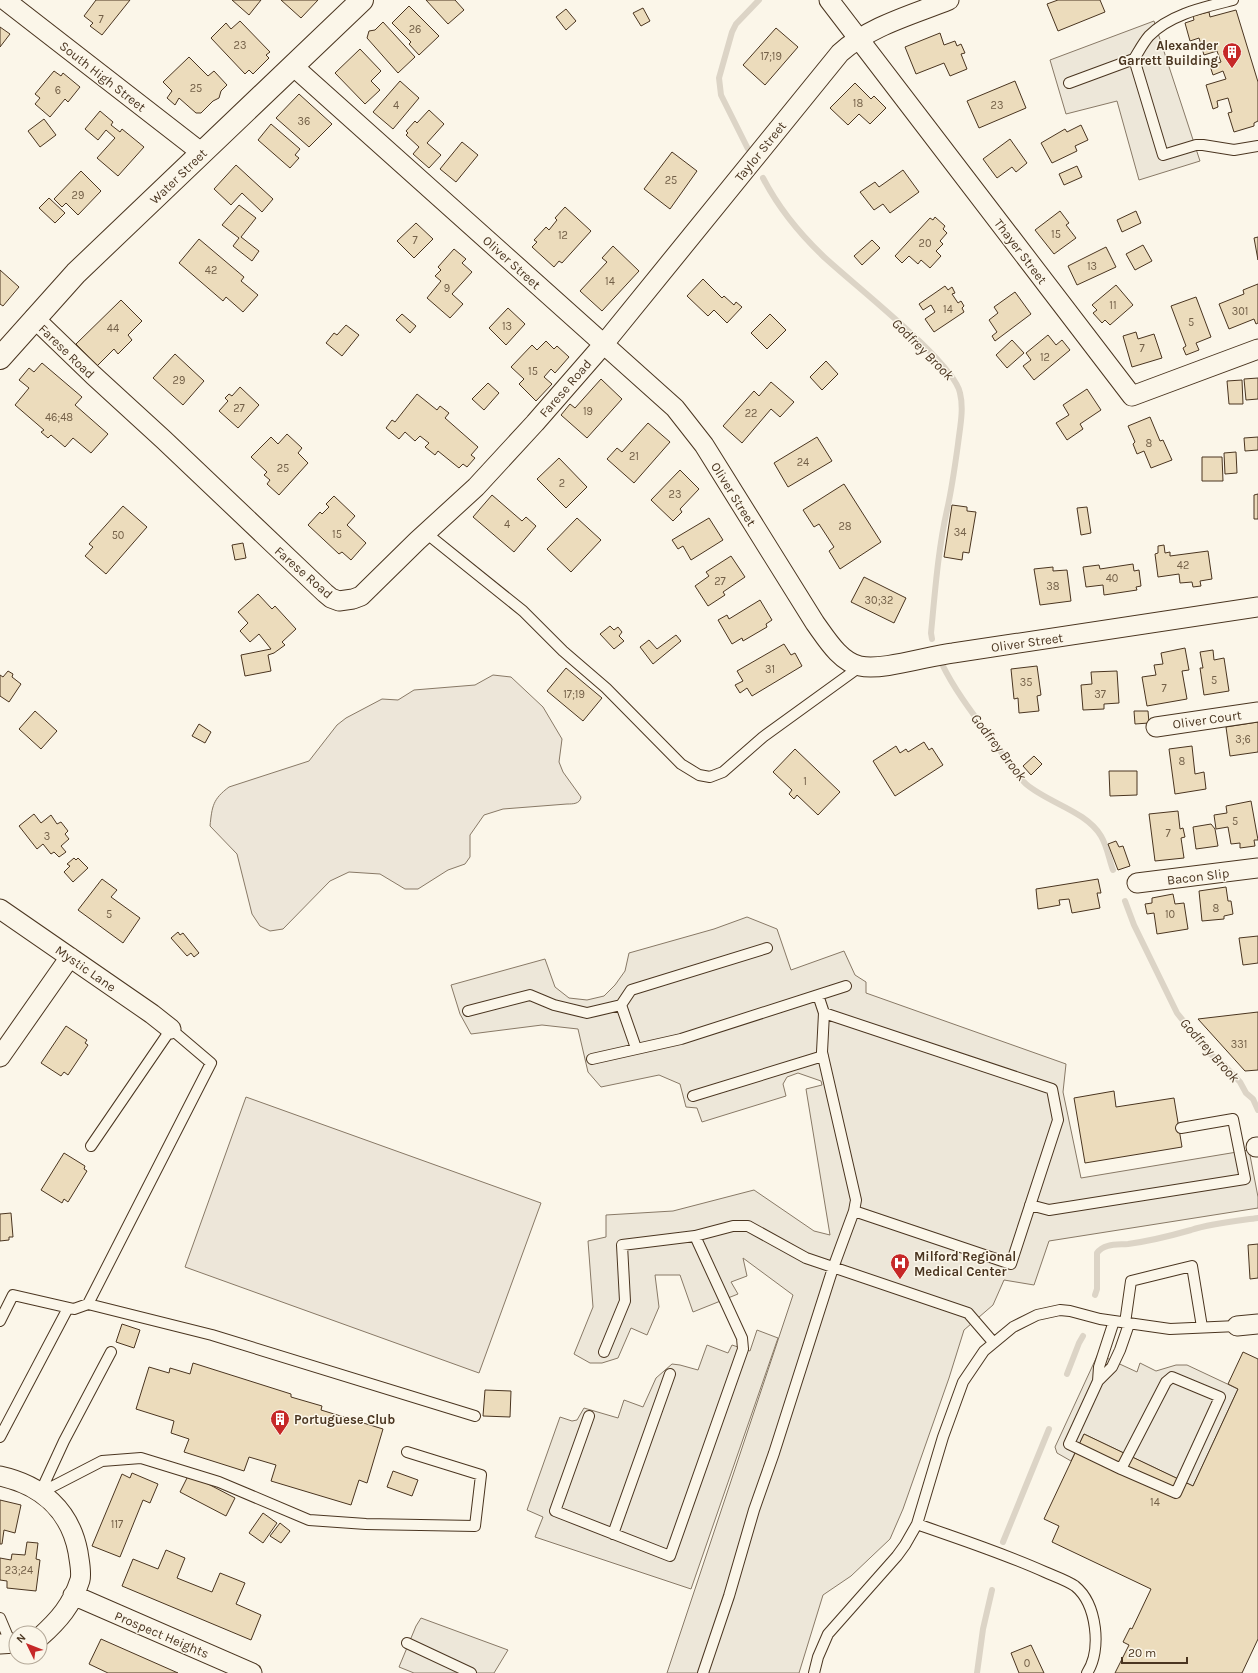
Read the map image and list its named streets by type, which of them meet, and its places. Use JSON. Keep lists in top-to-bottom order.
{
  "streets": {
    "street": [
      "South High Street",
      "Taylor Street",
      "Water Street",
      "Thayer Street",
      "Oliver Street",
      "Farese Road",
      "Oliver Court",
      "Bacon Slip",
      "Mystic Lane",
      "Prospect Heights"
    ]
  },
  "crossings": [
    ["South High Street", "Water Street"],
    ["Taylor Street", "Thayer Street"],
    ["Taylor Street", "Oliver Street"],
    ["Taylor Street", "Farese Road"],
    ["Water Street", "Oliver Street"],
    ["Water Street", "Farese Road"],
    ["Oliver Street", "Farese Road"]
  ],
  "water": ["Godfrey Brook"],
  "places": {
    "building": ["Alexander Garrett Building", "Portuguese Club"],
    "hospital": ["Milford Regional Medical Center"]
  },
  "house_numbers": [
    "7",
    "26",
    "23",
    "17;19",
    "25",
    "6",
    "18",
    "4",
    "23",
    "36",
    "25",
    "29",
    "15",
    "12",
    "7",
    "20",
    "13",
    "42",
    "14",
    "9",
    "11",
    "14",
    "301",
    "5",
    "13",
    "44",
    "7",
    "12",
    "15",
    "29",
    "27",
    "19",
    "22",
    "46;48",
    "8",
    "21",
    "24",
    "25",
    "2",
    "23",
    "4",
    "28",
    "34",
    "15",
    "50",
    "42",
    "40",
    "27",
    "38",
    "30;32",
    "31",
    "5",
    "35",
    "7",
    "17;19",
    "37",
    "3;6",
    "8",
    "1",
    "5",
    "7",
    "3",
    "8",
    "5",
    "10",
    "331",
    "14",
    "117",
    "23;24",
    "0"
  ],
  "scale_bar": "20 m",
  "north": "top left"
}
